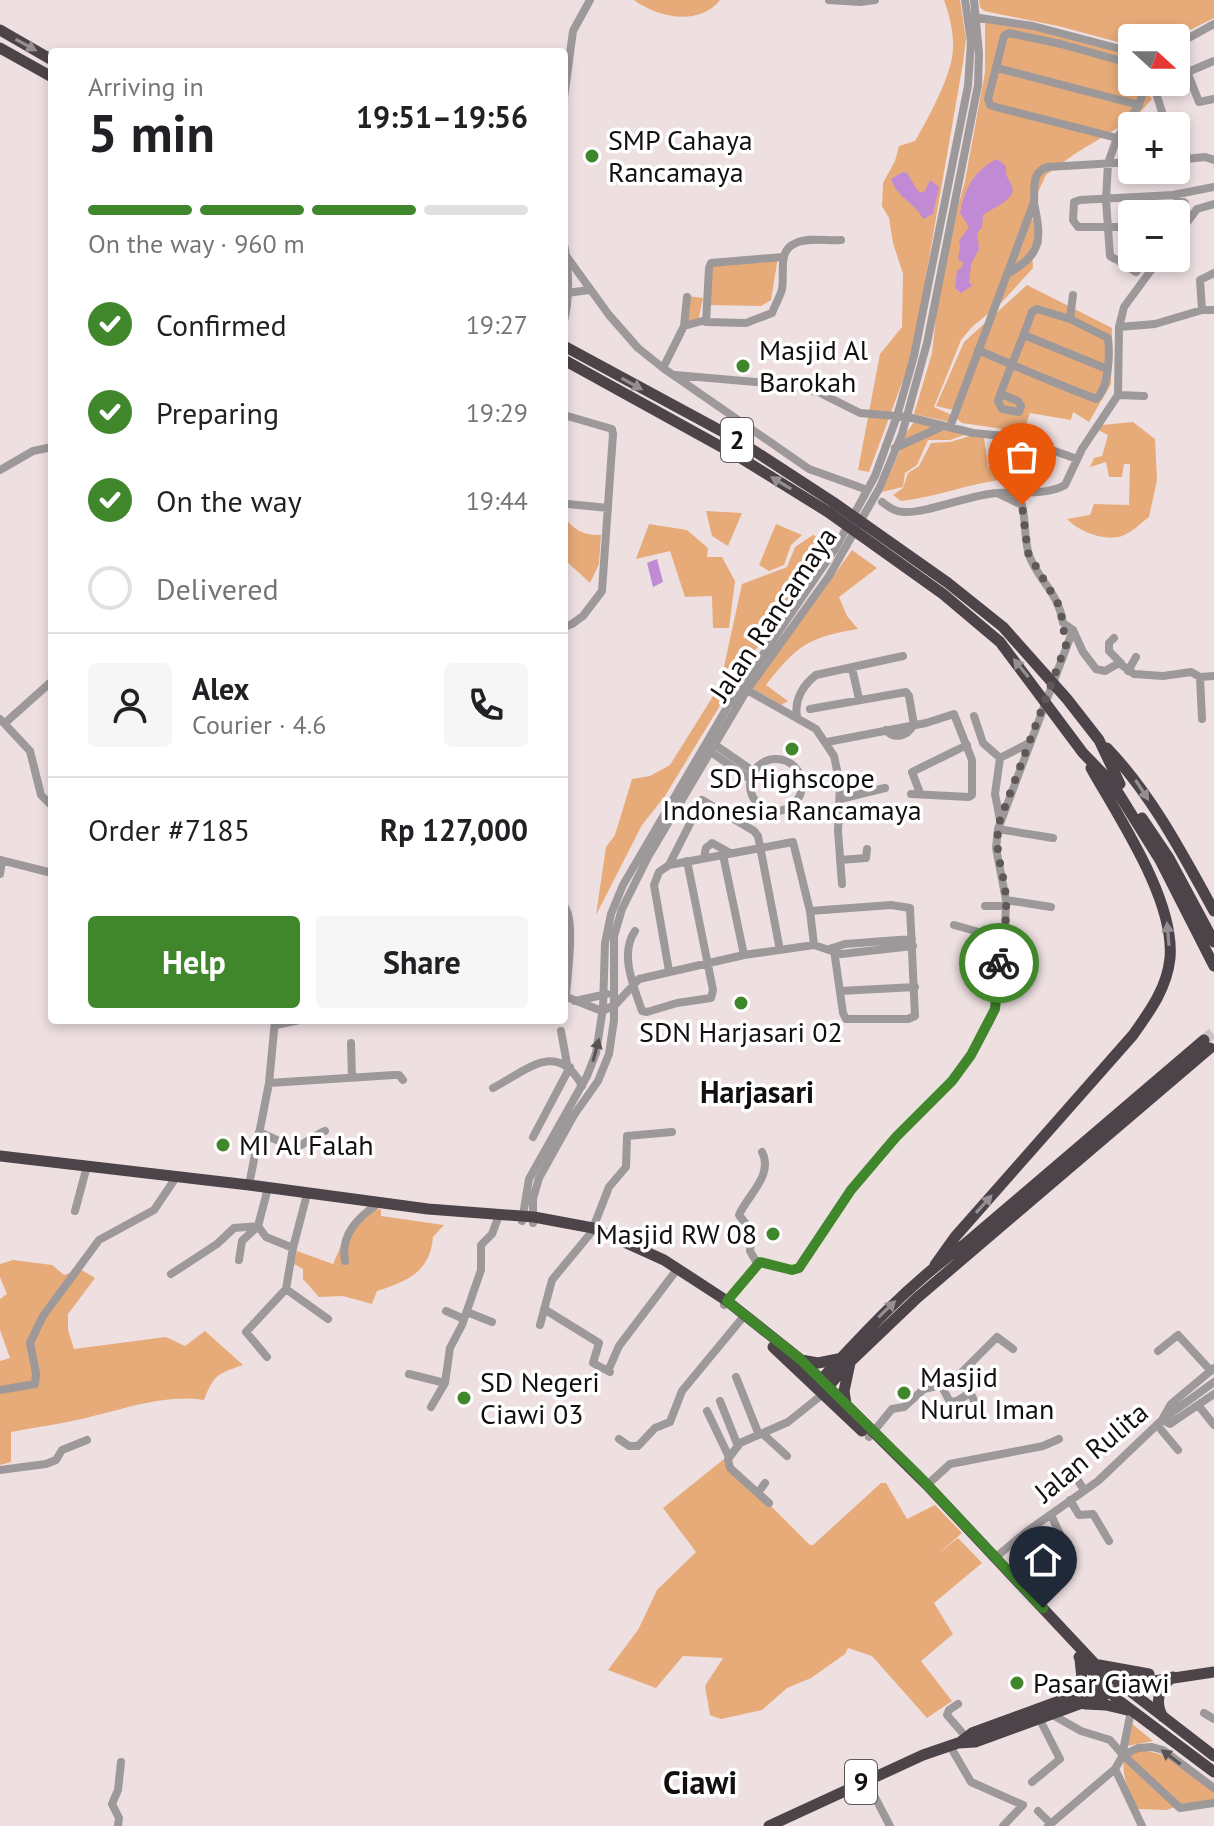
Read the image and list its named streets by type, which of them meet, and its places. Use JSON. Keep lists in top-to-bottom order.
{
  "streets": {
    "highway": ["2", "9"],
    "street": ["Jalan Rancamaya", "Jalan Rulita"]
  },
  "districts": ["Harjasari", "Ciawi"],
  "places": [
    "SMP Cahaya Rancamaya",
    "Masjid Al Barokah",
    "SD Highscope Indonesia Rancamaya",
    "SDN Harjasari 02",
    "MI Al Falah",
    "Masjid RW 08",
    "Masjid Nurul Iman",
    "SD Negeri Ciawi 03",
    "Pasar Ciawi"
  ],
  "north": "right",
  "page": {
    "map_buttons": ["+", "−"],
    "heading": ["5 min", "Arriving in", "19:51–19:56"],
    "panel": [
      "Alex",
      "Courier · 4.6",
      "Order #7185",
      "Rp 127,000"
    ],
    "bar": "On the way · 960 m",
    "list": [
      ["Confirmed", "19:27"],
      ["Preparing", "19:29"],
      ["On the way", "19:44"],
      "Delivered"
    ],
    "buttons": ["Help", "Share"]
  }
}
